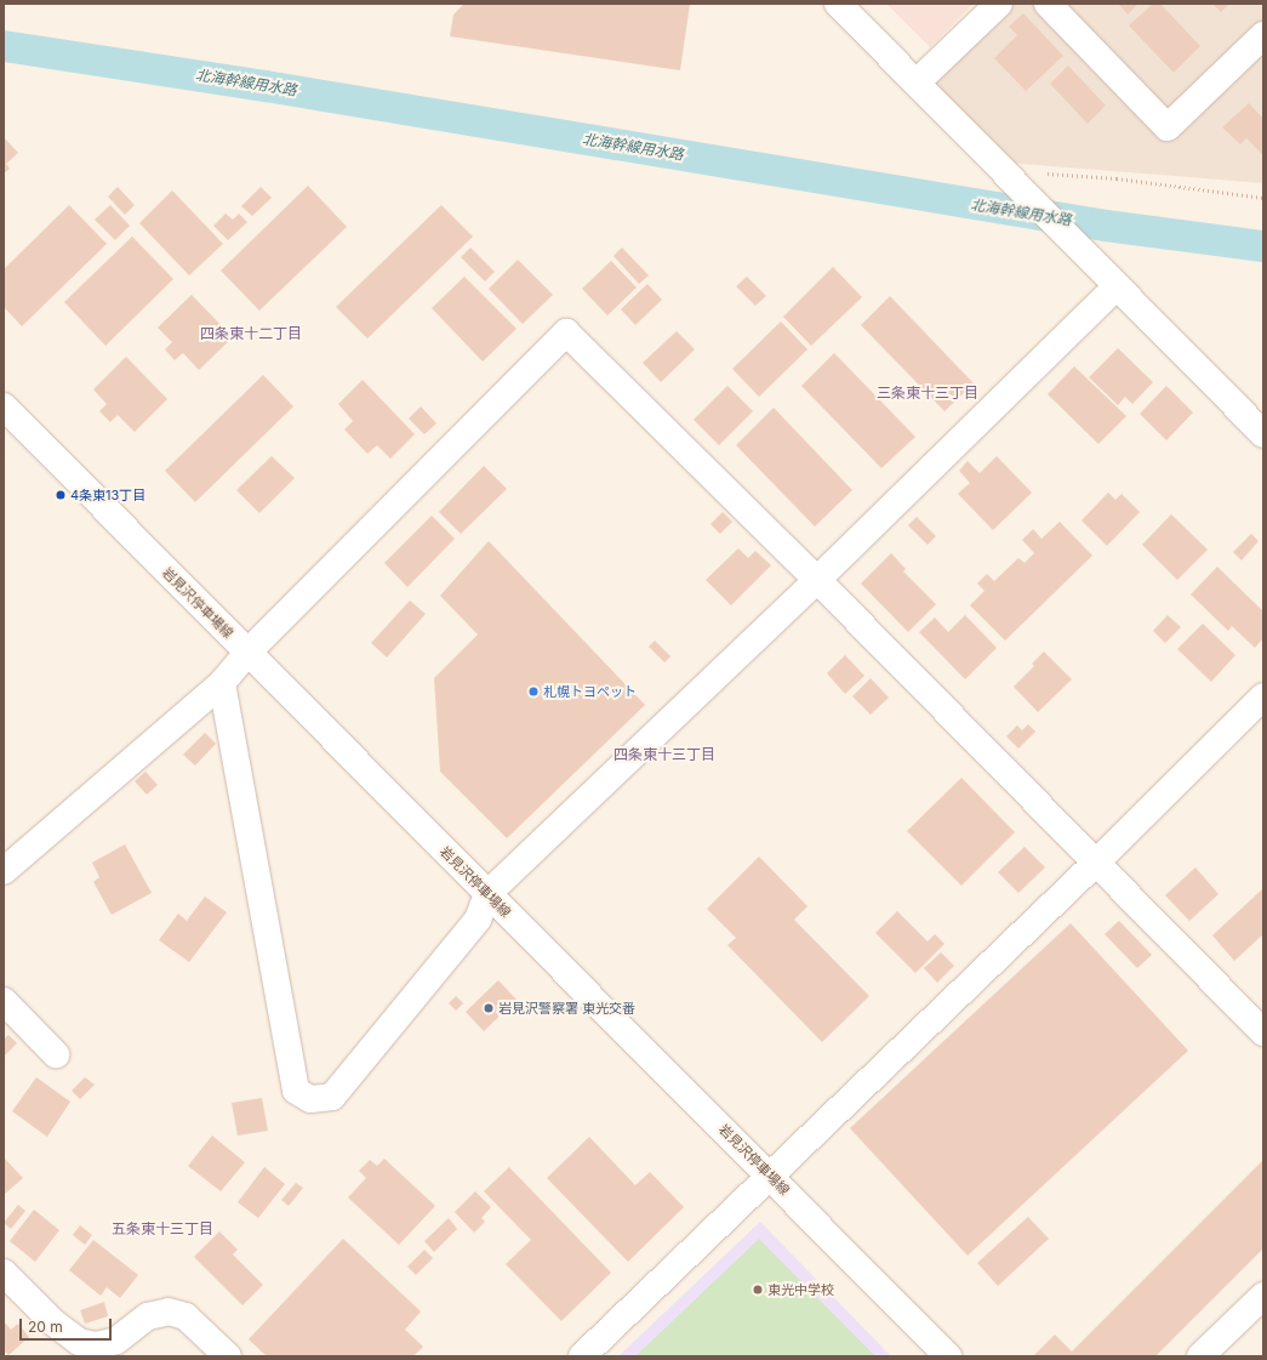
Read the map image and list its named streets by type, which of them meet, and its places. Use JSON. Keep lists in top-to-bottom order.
{
  "streets": {
    "street": ["岩見沢停車場線"]
  },
  "districts": [
    "四条東十二丁目",
    "三条東十三丁目",
    "四条東十三丁目",
    "五条東十三丁目"
  ],
  "water": ["北海幹線用水路"],
  "places": [
    "4条東13丁目",
    "札幌トヨペット",
    "岩見沢警察署 東光交番",
    "東光中学校"
  ],
  "scale_bar": "20 m"
}
